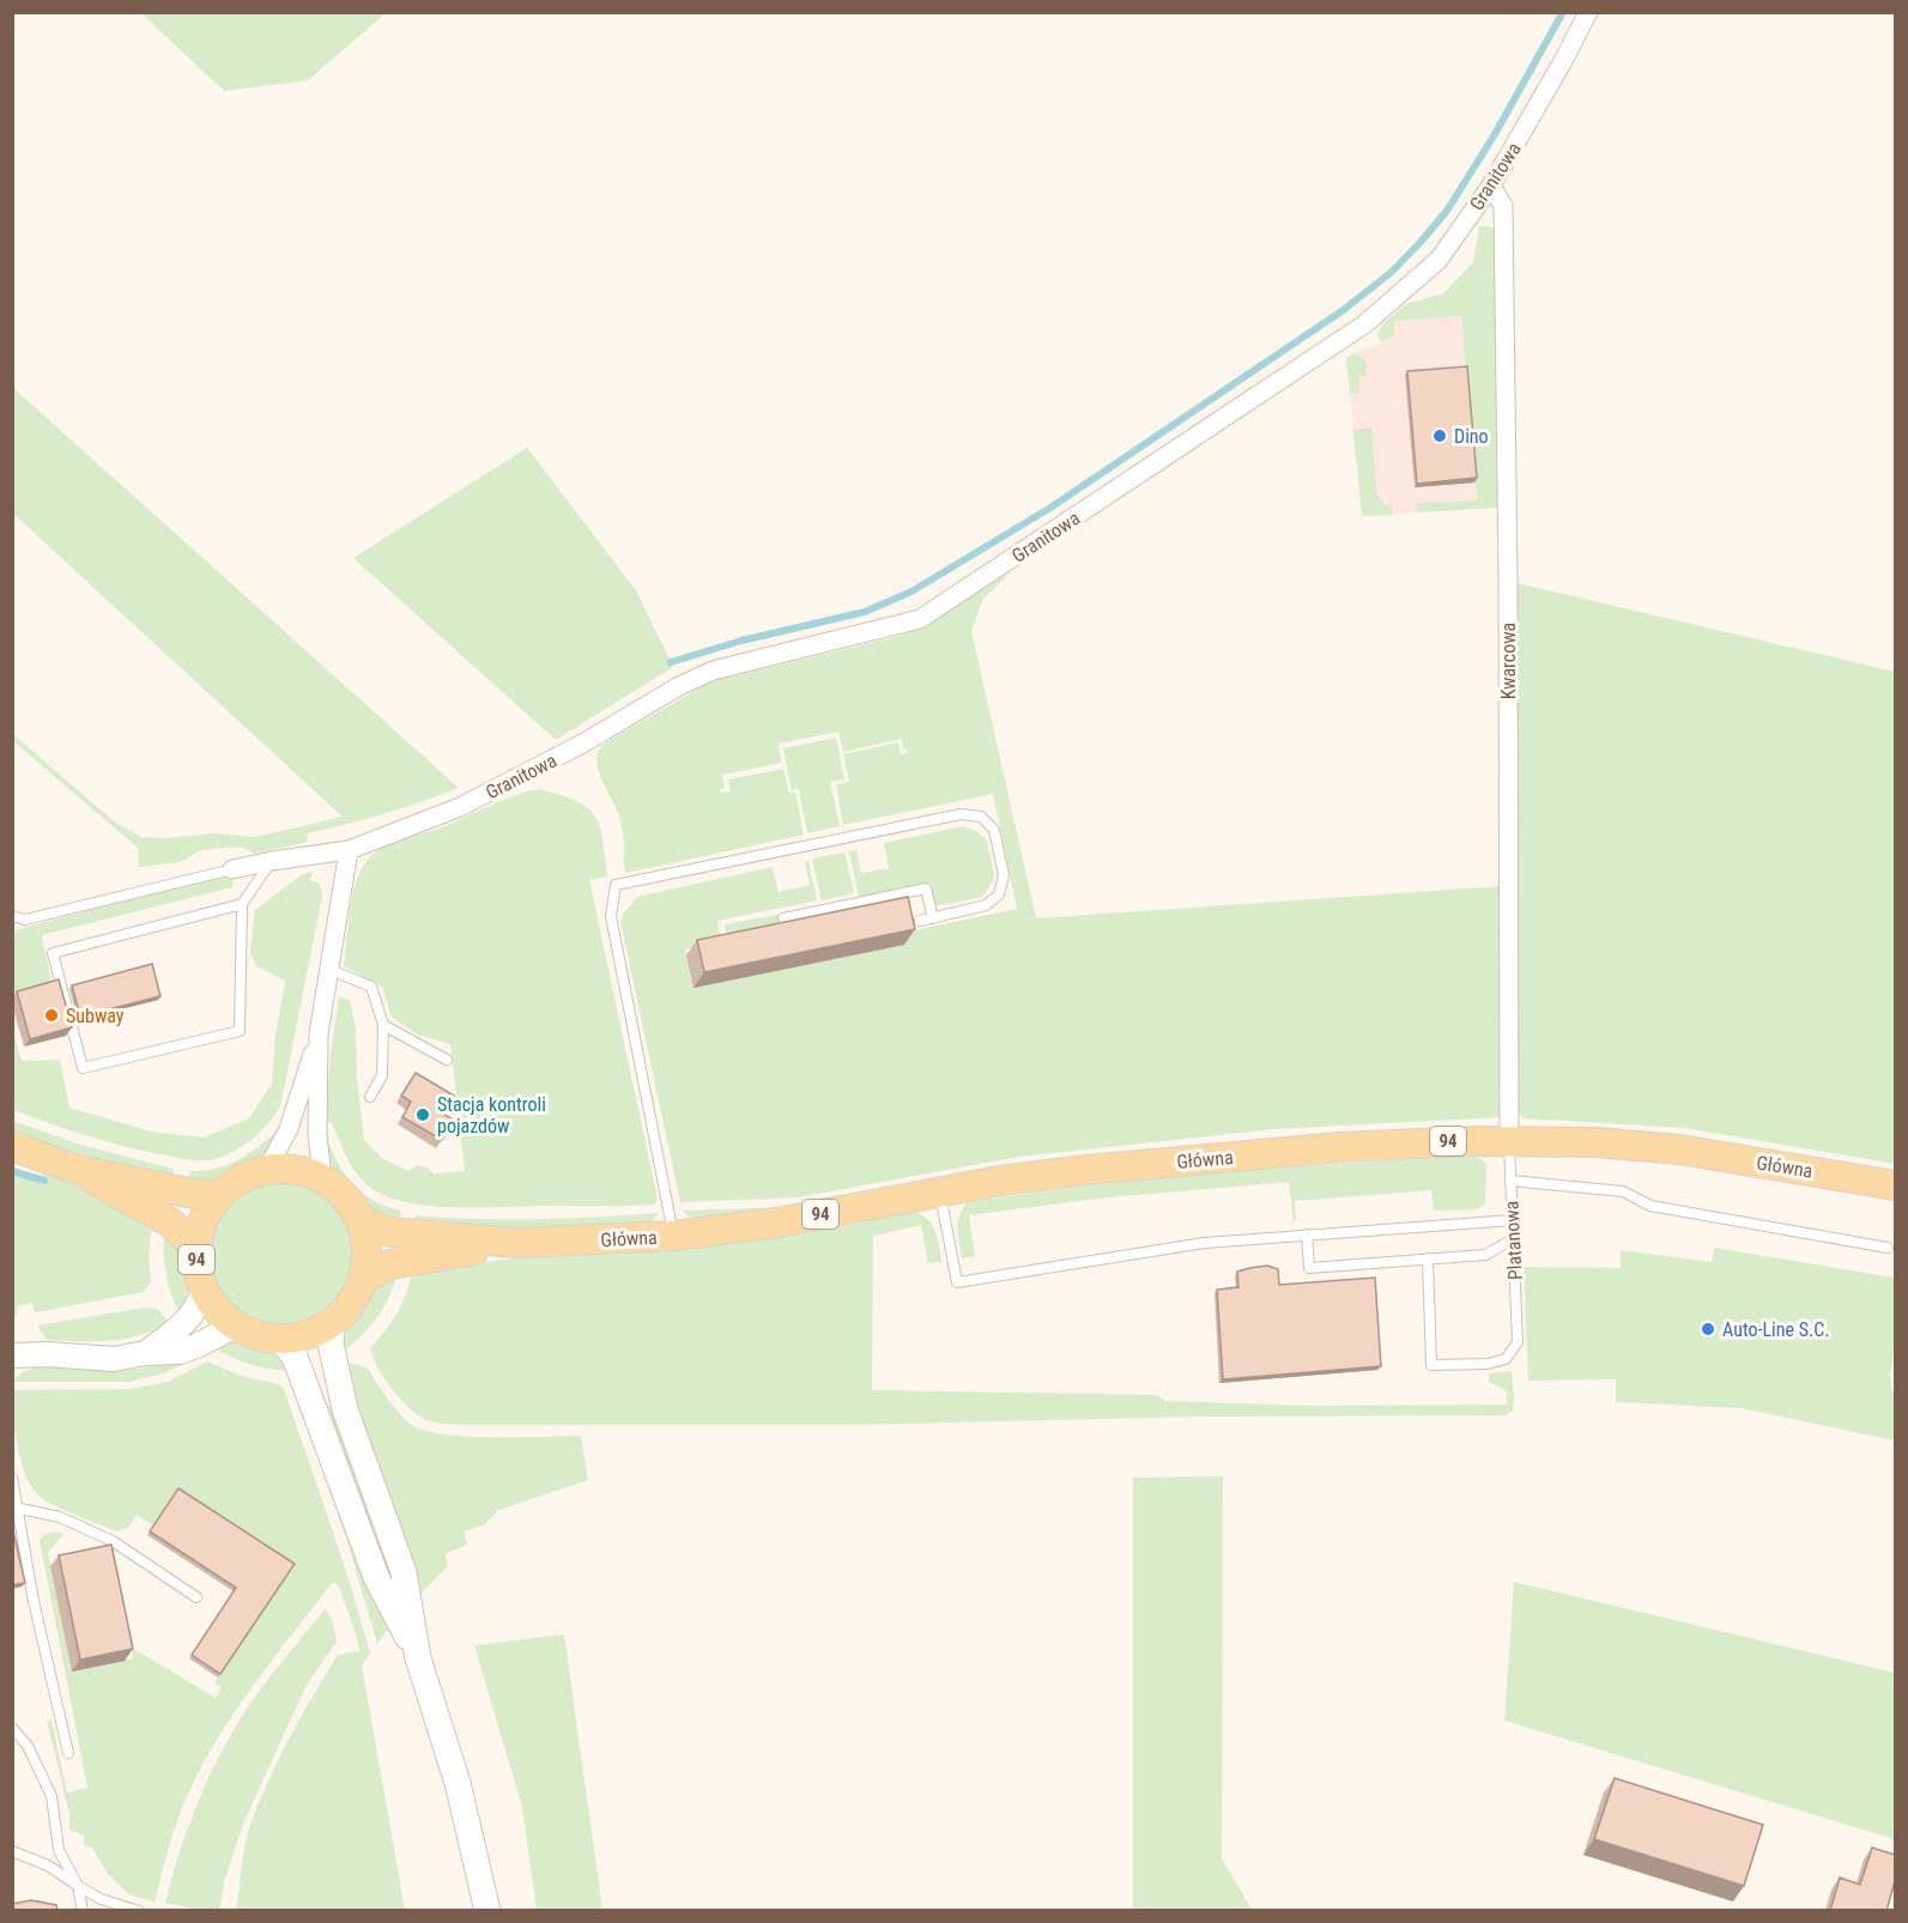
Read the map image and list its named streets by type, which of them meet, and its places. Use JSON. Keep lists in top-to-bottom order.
{
  "streets": {
    "main road": ["94", "Główna"],
    "street": ["Granitowa", "Kwarcowa"],
    "lane": ["Platanowa"]
  },
  "crossings": [
    ["Granitowa", "Kwarcowa"],
    ["Kwarcowa", "Główna"],
    ["Kwarcowa", "Platanowa"],
    ["94", "Główna"],
    ["Główna", "Platanowa"]
  ],
  "places": [
    "Dino",
    "Subway",
    "Stacja kontroli pojazdów",
    "Auto-Line S.C."
  ]
}
